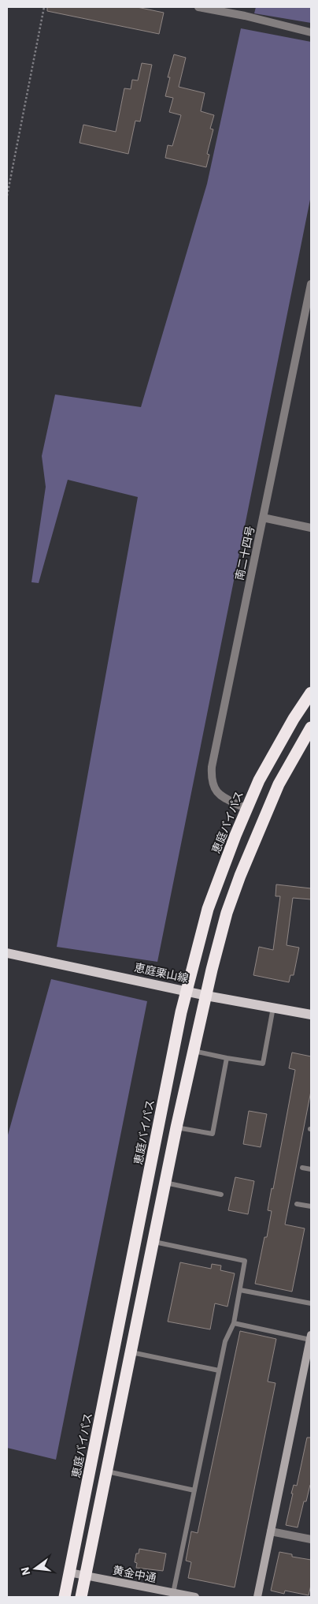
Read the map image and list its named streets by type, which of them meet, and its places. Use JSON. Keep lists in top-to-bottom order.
{
  "streets": {
    "highway": ["恵庭バイパス"],
    "main road": ["恵庭栗山線"],
    "street": ["南二十四号", "黄金中通"]
  },
  "crossings": [
    ["南二十四号", "恵庭バイパス"],
    ["恵庭バイパス", "恵庭栗山線"],
    ["恵庭バイパス", "黄金中通"]
  ],
  "north": "left"
}
